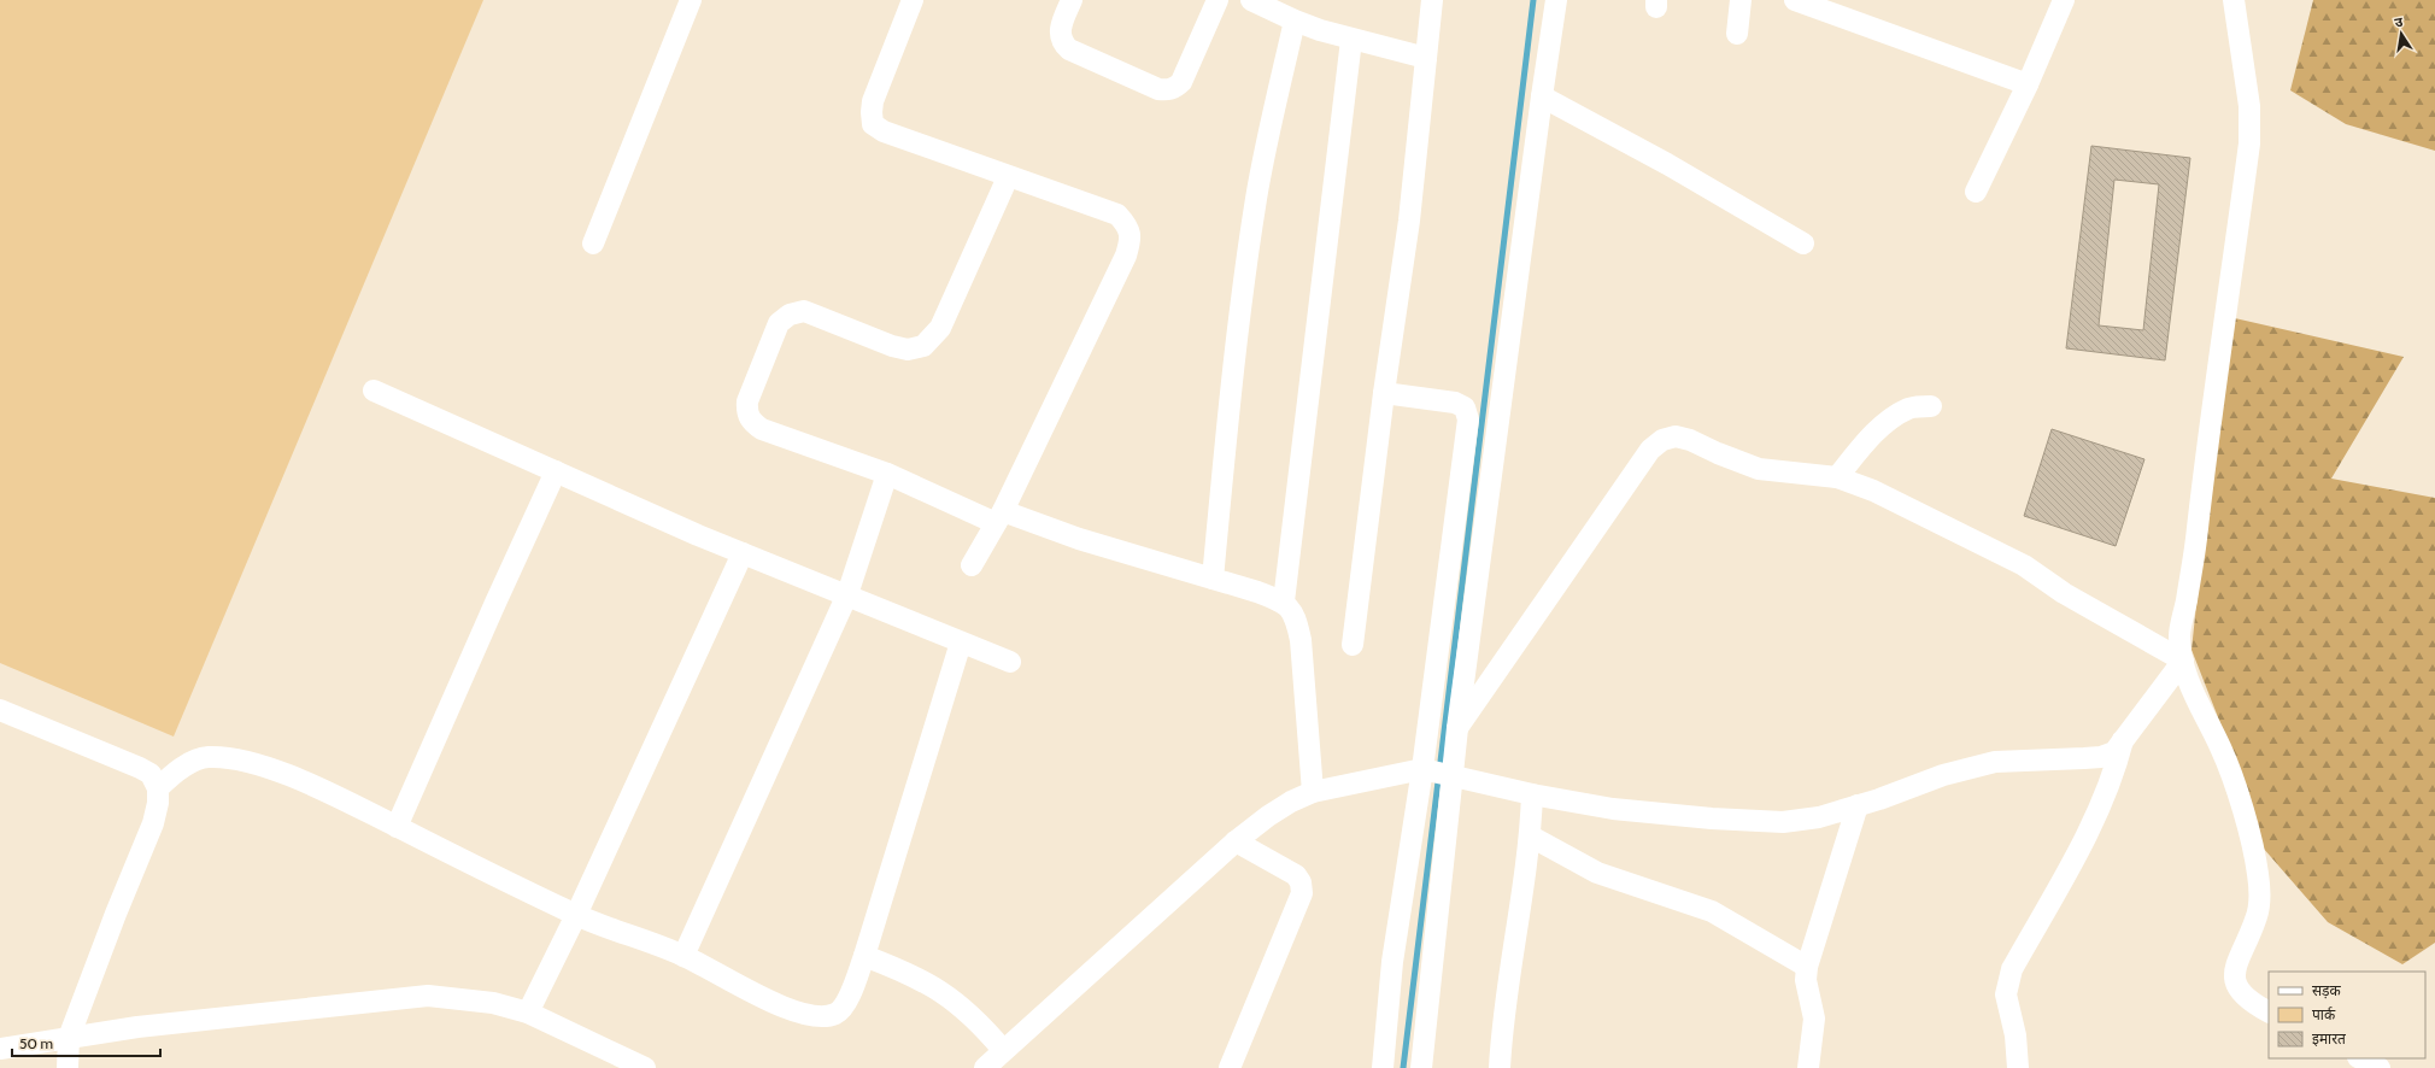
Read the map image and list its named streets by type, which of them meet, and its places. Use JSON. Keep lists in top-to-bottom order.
{
  "legend": ["सड़क", "पार्क", "इमारत"],
  "scale_bar": "50 m",
  "north": "top"
}
